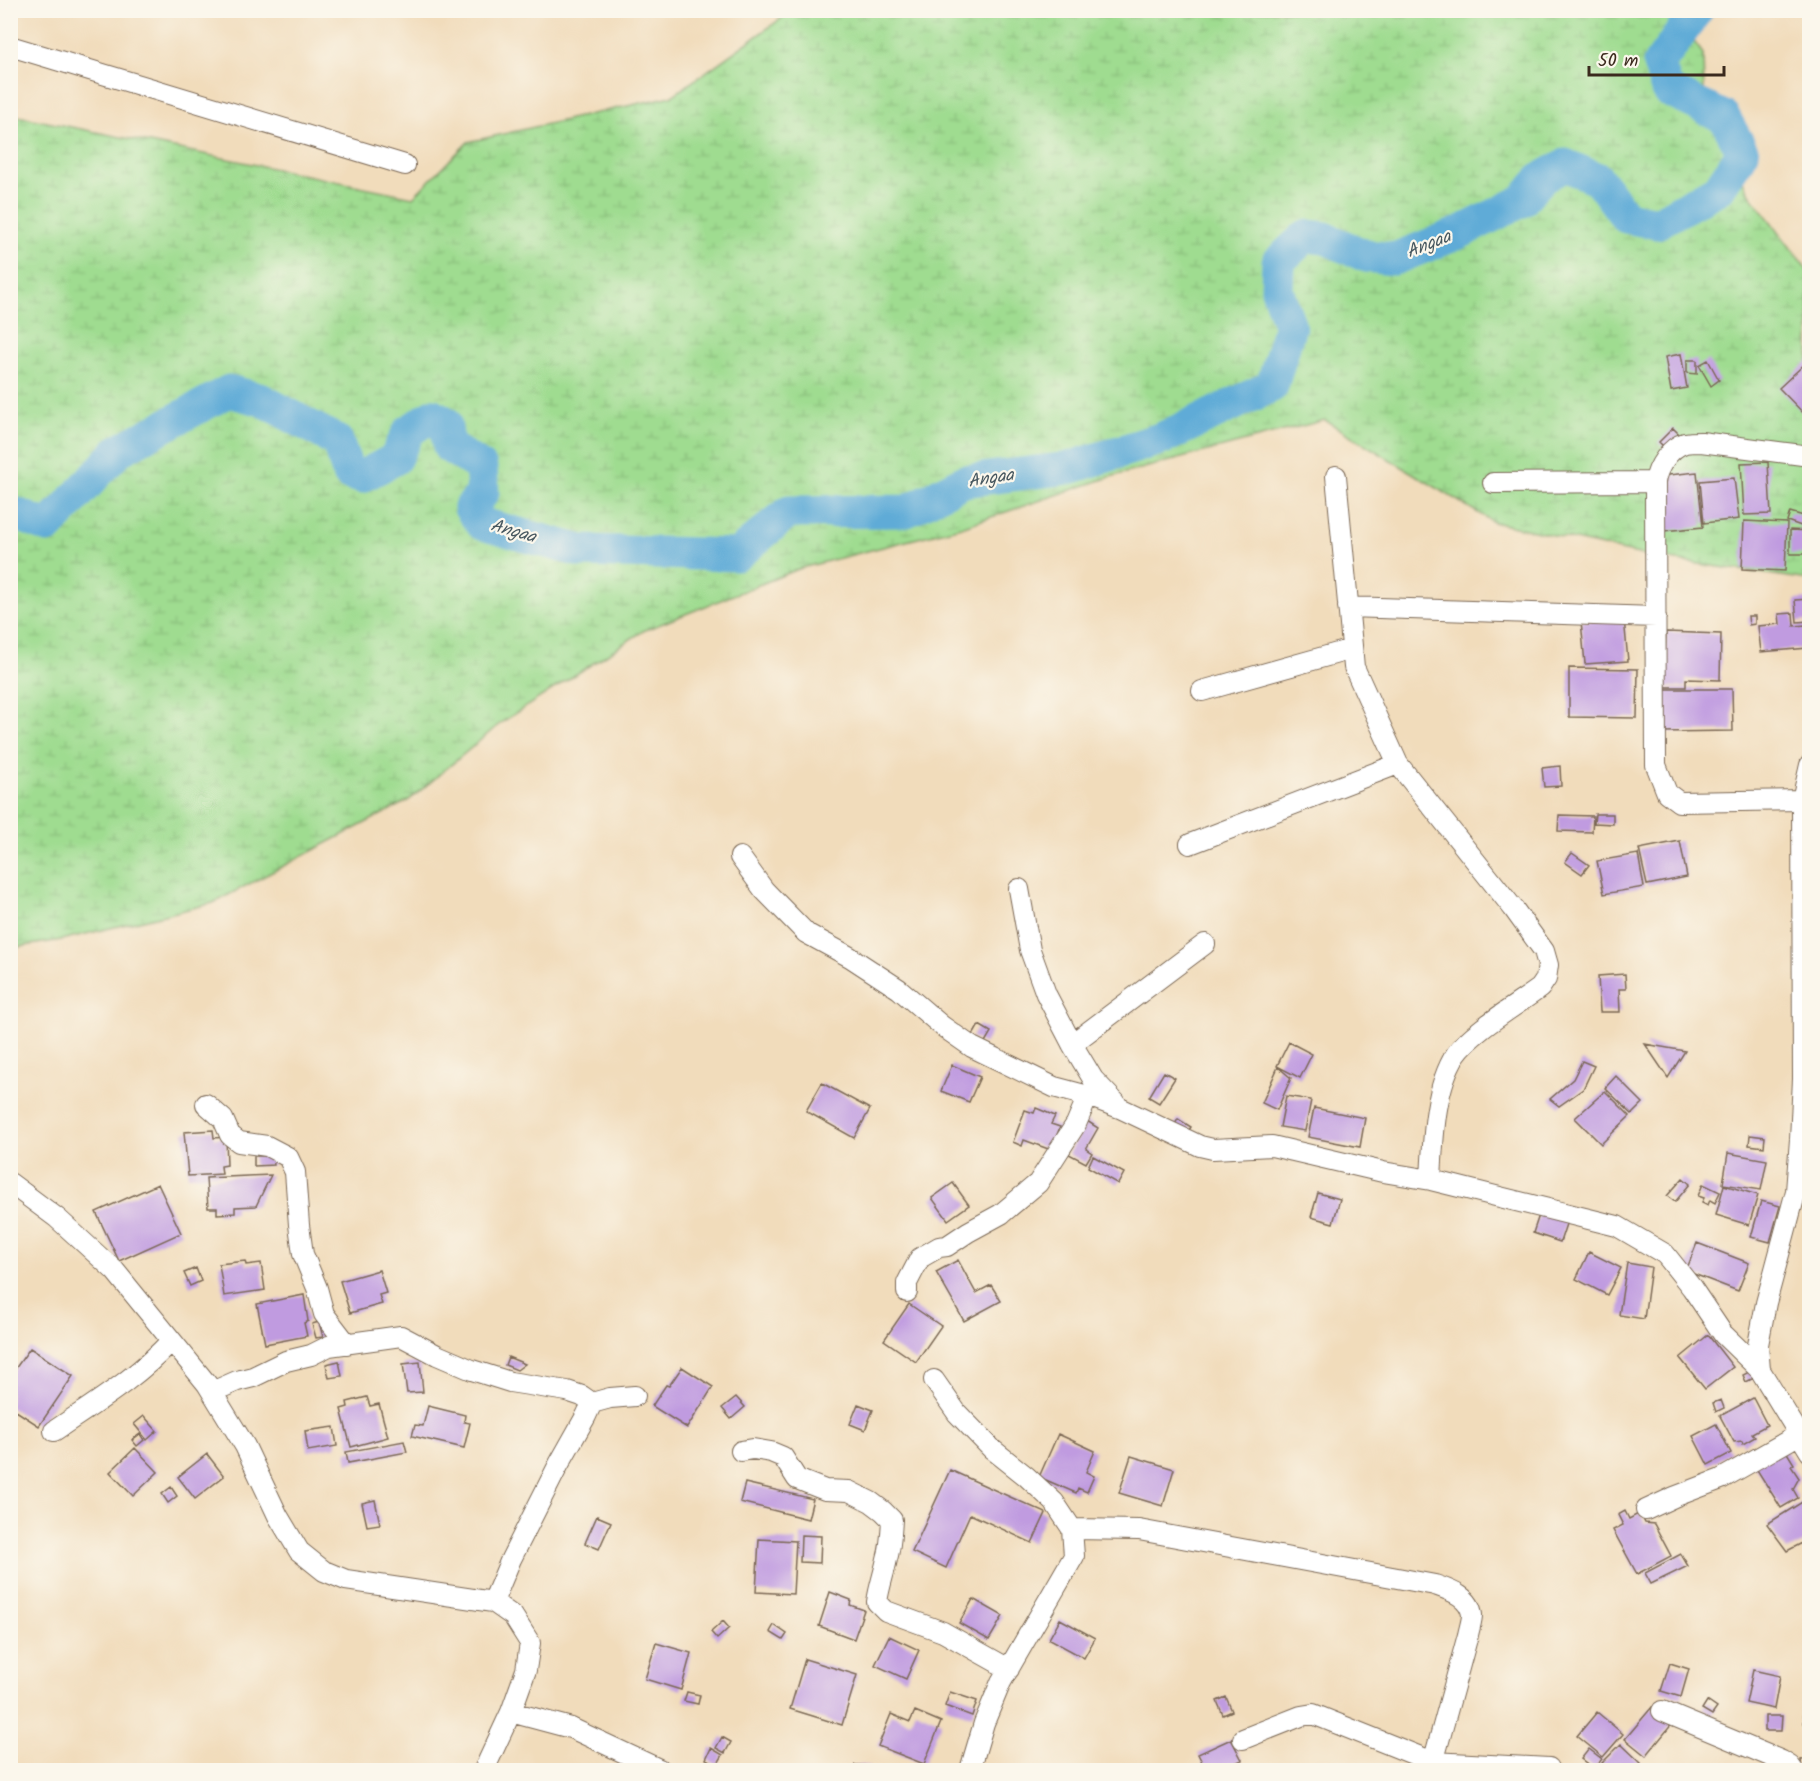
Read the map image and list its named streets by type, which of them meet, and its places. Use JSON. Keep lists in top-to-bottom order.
{
  "water": ["Angaa"],
  "scale_bar": "50 m"
}
